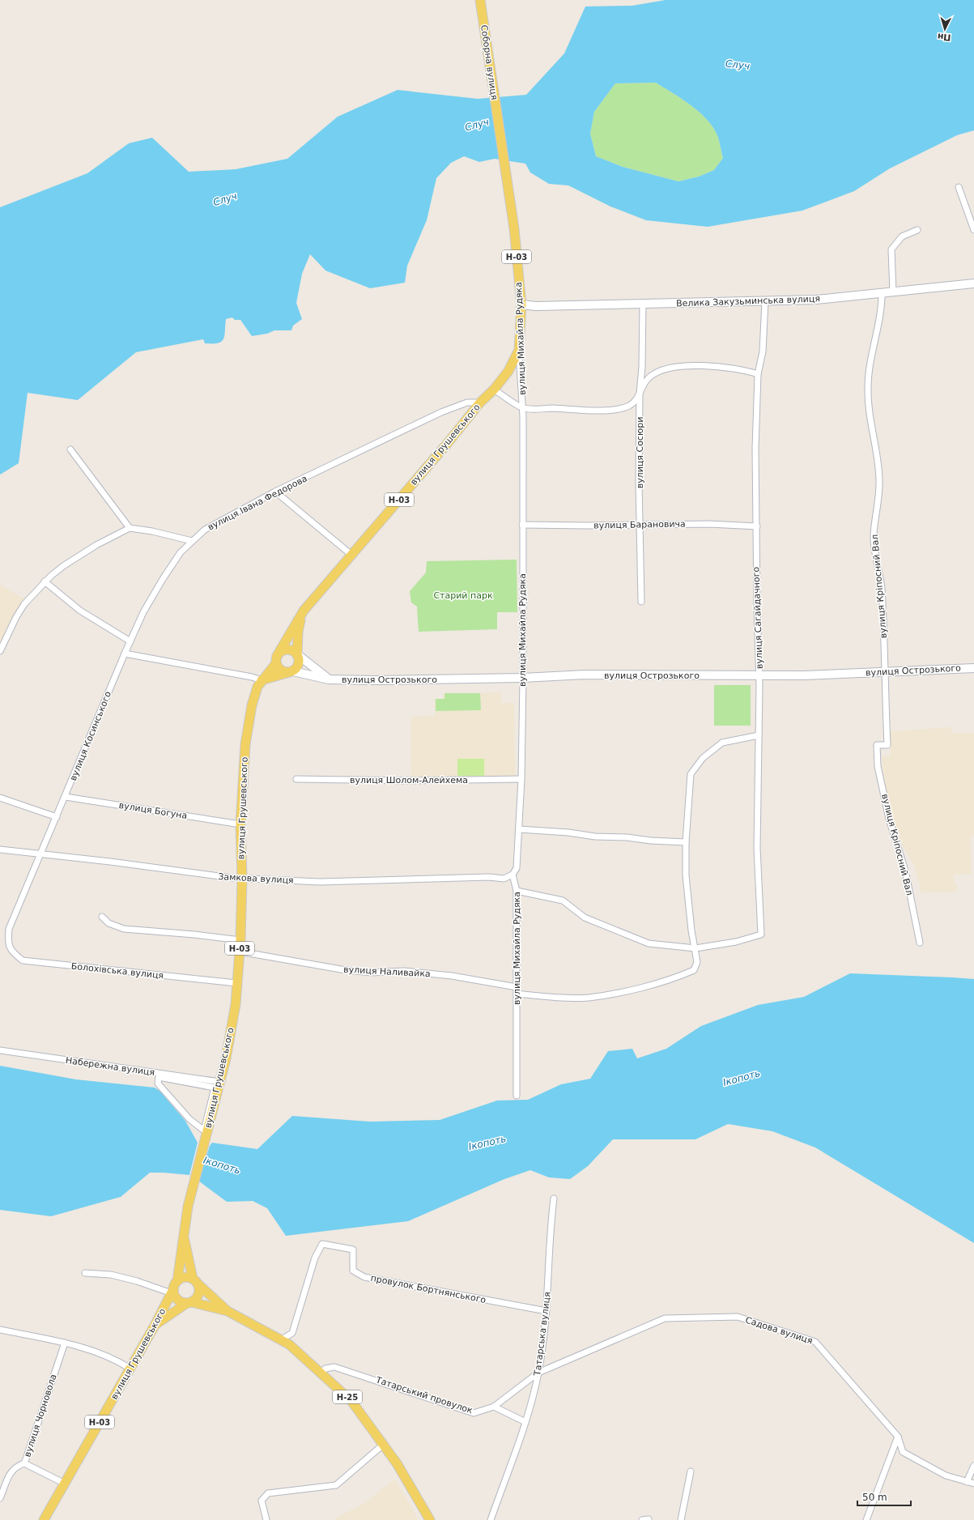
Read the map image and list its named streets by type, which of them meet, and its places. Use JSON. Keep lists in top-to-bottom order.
{
  "streets": {
    "main road": [
      "Соборна вулиця",
      "Н-03",
      "Велика Закузьминська вулиця",
      "вулиця Михайла Рудяка",
      "вулиця Грушевського",
      "вулиця Острозького",
      "Н-25"
    ],
    "street": [
      "вулиця Сосюри",
      "вулиця Івана Федорова",
      "вулиця Барановича",
      "вулиця Кріпосний Вал",
      "вулиця Сагайдачного",
      "вулиця Косинського",
      "вулиця Шолом-Алейхема",
      "вулиця Богуна",
      "Замкова вулиця",
      "Болохівська вулиця",
      "вулиця Наливайка",
      "Набережна вулиця",
      "провулок Бортнянського",
      "Садова вулиця",
      "Татарська вулиця",
      "Татарський провулок",
      "вулиця Чорновола"
    ]
  },
  "crossings": [
    ["Соборна вулиця", "вулиця Михайла Рудяка"],
    ["Н-03", "вулиця Грушевського"],
    ["Н-03", "вулиця Острозького"],
    ["Н-03", "Н-25"],
    ["Велика Закузьминська вулиця", "вулиця Михайла Рудяка"],
    ["Велика Закузьминська вулиця", "вулиця Сосюри"],
    ["Велика Закузьминська вулиця", "вулиця Кріпосний Вал"],
    ["Велика Закузьминська вулиця", "вулиця Сагайдачного"],
    ["вулиця Михайла Рудяка", "вулиця Грушевського"],
    ["вулиця Михайла Рудяка", "вулиця Барановича"],
    ["вулиця Михайла Рудяка", "вулиця Острозького"],
    ["вулиця Михайла Рудяка", "вулиця Шолом-Алейхема"],
    ["вулиця Михайла Рудяка", "Замкова вулиця"],
    ["вулиця Михайла Рудяка", "вулиця Наливайка"],
    ["вулиця Грушевського", "вулиця Івана Федорова"],
    ["вулиця Грушевського", "вулиця Острозького"],
    ["вулиця Грушевського", "вулиця Богуна"],
    ["вулиця Грушевського", "Замкова вулиця"],
    ["вулиця Грушевського", "Болохівська вулиця"],
    ["вулиця Грушевського", "вулиця Наливайка"],
    ["вулиця Грушевського", "Набережна вулиця"],
    ["вулиця Грушевського", "Н-25"],
    ["вулиця Сосюри", "вулиця Барановича"],
    ["вулиця Івана Федорова", "вулиця Косинського"],
    ["вулиця Барановича", "вулиця Сагайдачного"],
    ["вулиця Кріпосний Вал", "вулиця Острозького"],
    ["вулиця Сагайдачного", "вулиця Острозького"],
    ["вулиця Сагайдачного", "вулиця Наливайка"],
    ["вулиця Косинського", "вулиця Богуна"],
    ["вулиця Косинського", "Замкова вулиця"],
    ["вулиця Косинського", "Болохівська вулиця"],
    ["провулок Бортнянського", "Татарська вулиця"],
    ["провулок Бортнянського", "Н-25"],
    ["Садова вулиця", "Татарська вулиця"],
    ["Садова вулиця", "Татарський провулок"],
    ["Татарська вулиця", "Татарський провулок"],
    ["Татарський провулок", "Н-25"]
  ],
  "water": ["Случ", "Ікопоть"],
  "parks": ["Старий парк"],
  "scale_bar": "50 m",
  "north": "bottom"
}
